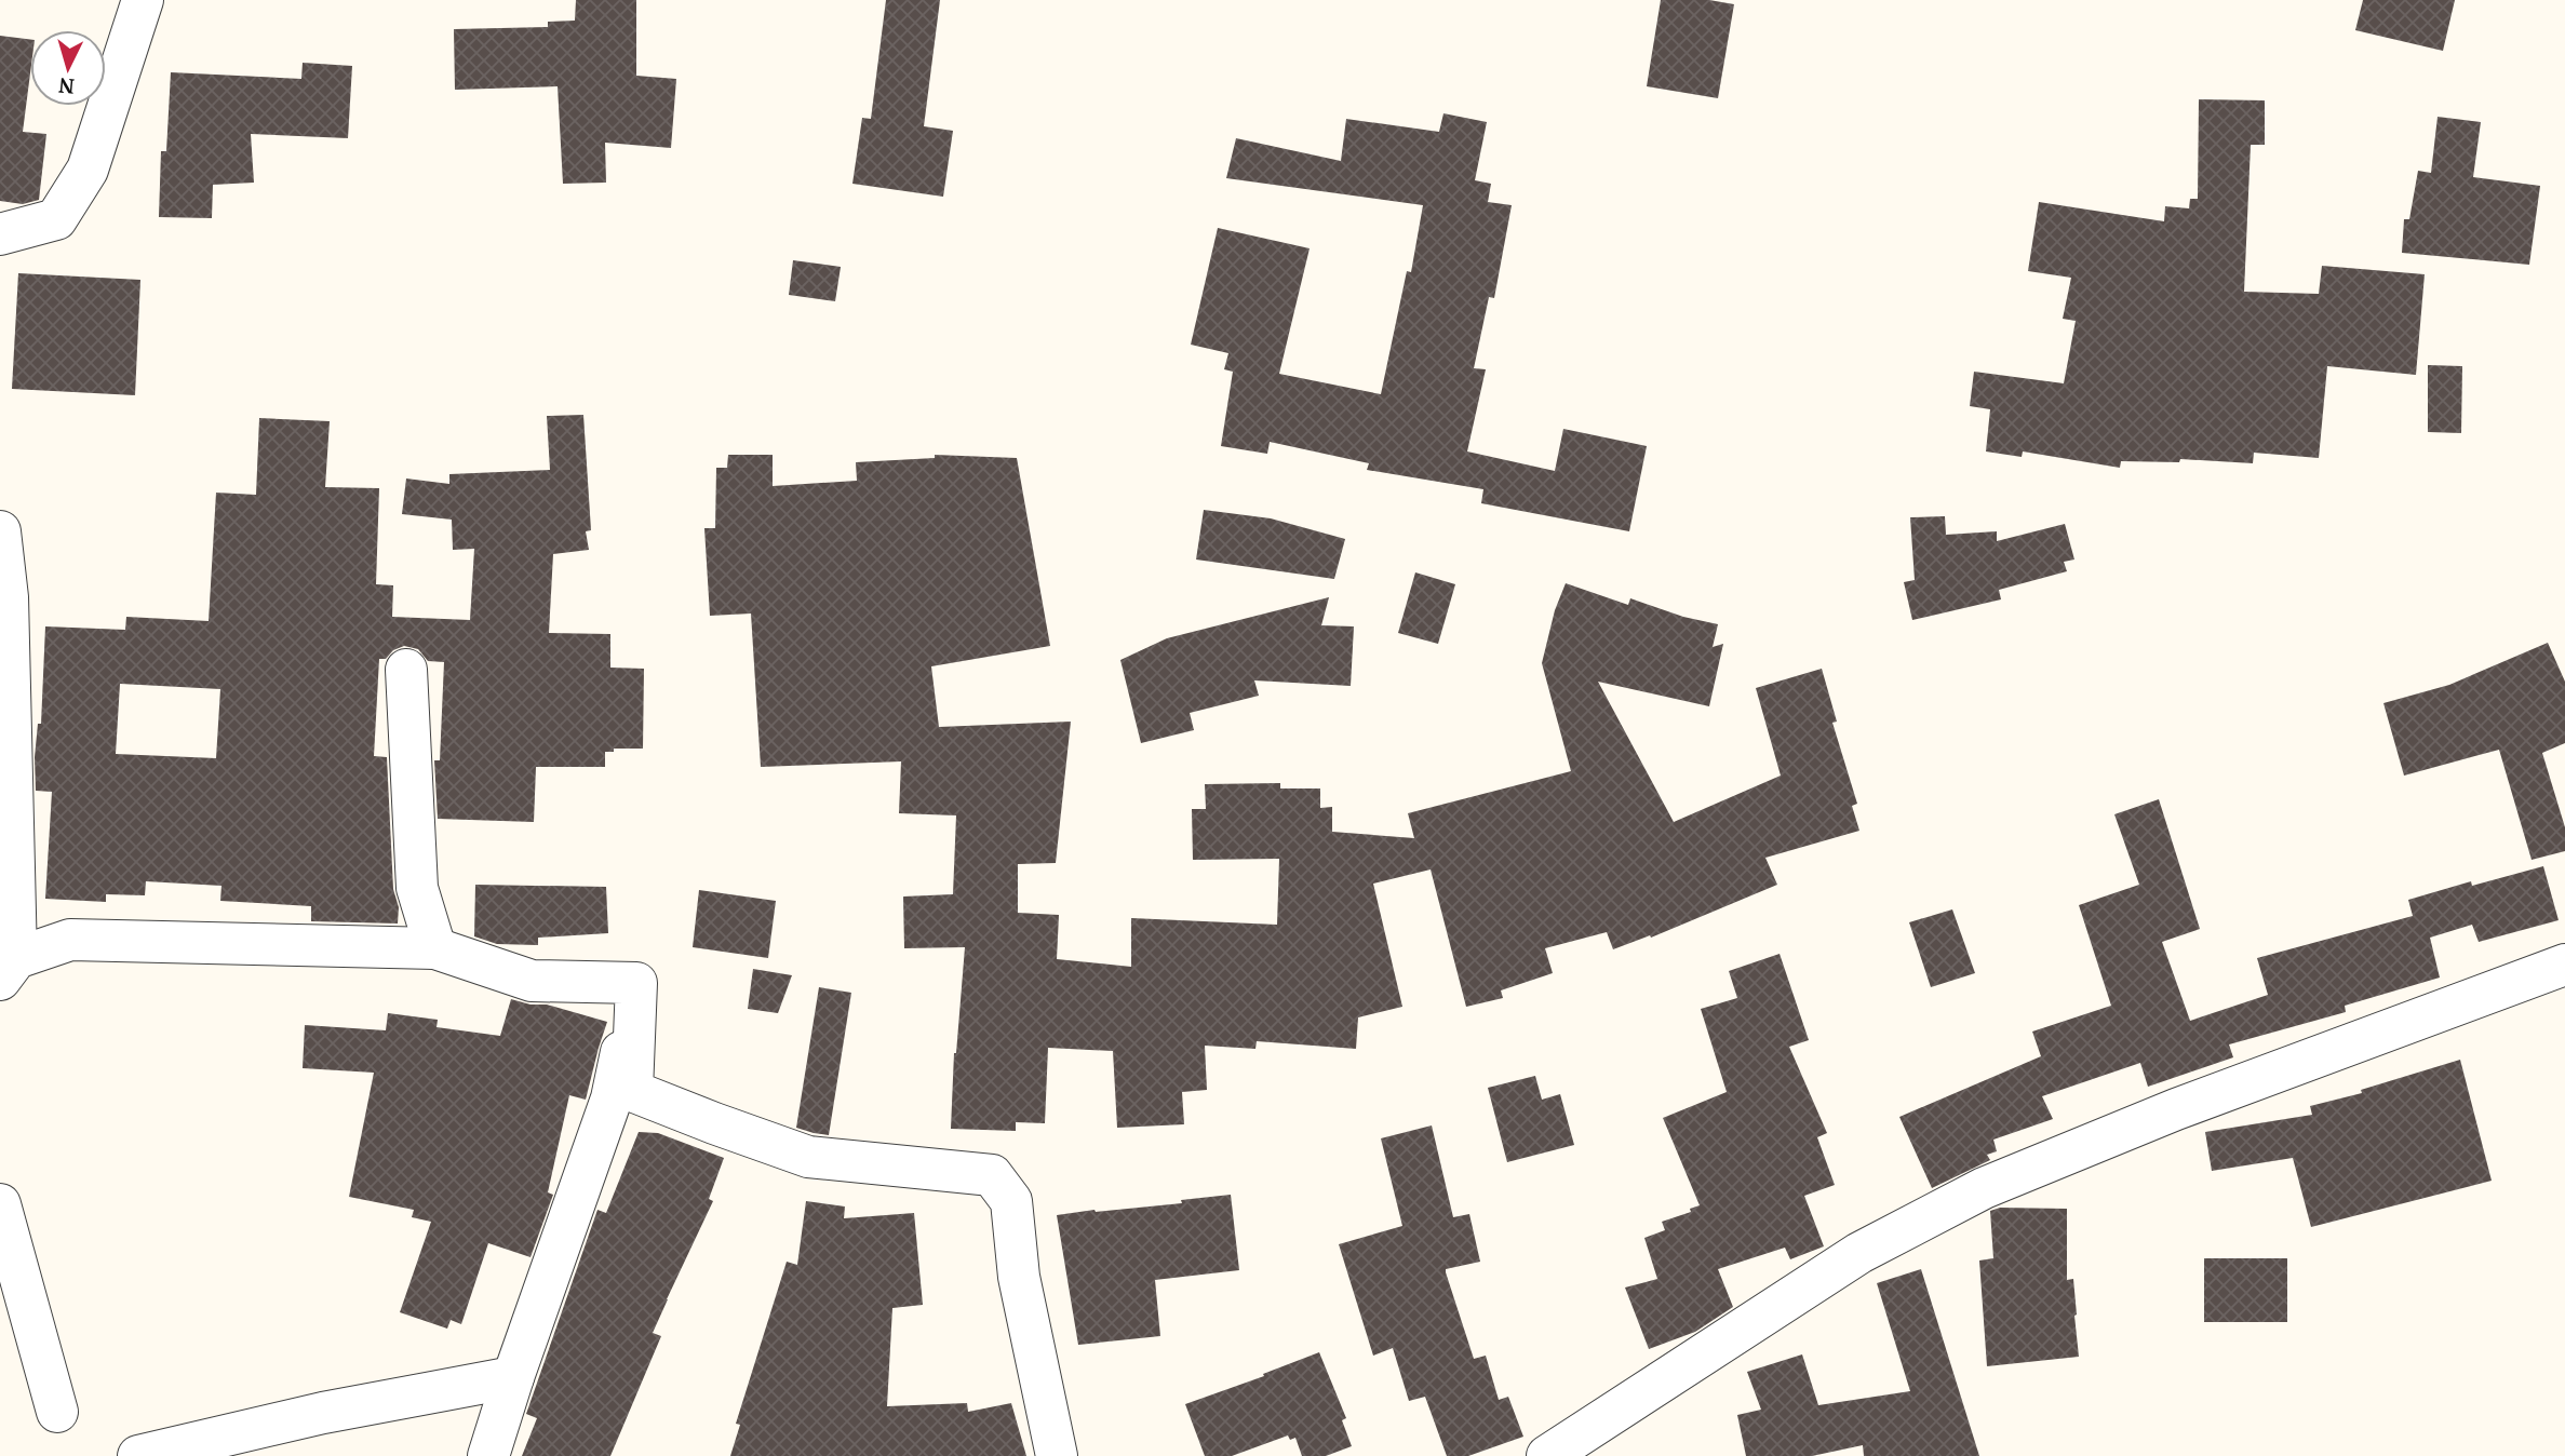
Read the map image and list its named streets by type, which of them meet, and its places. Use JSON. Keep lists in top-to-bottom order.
{
  "north": "bottom"
}
